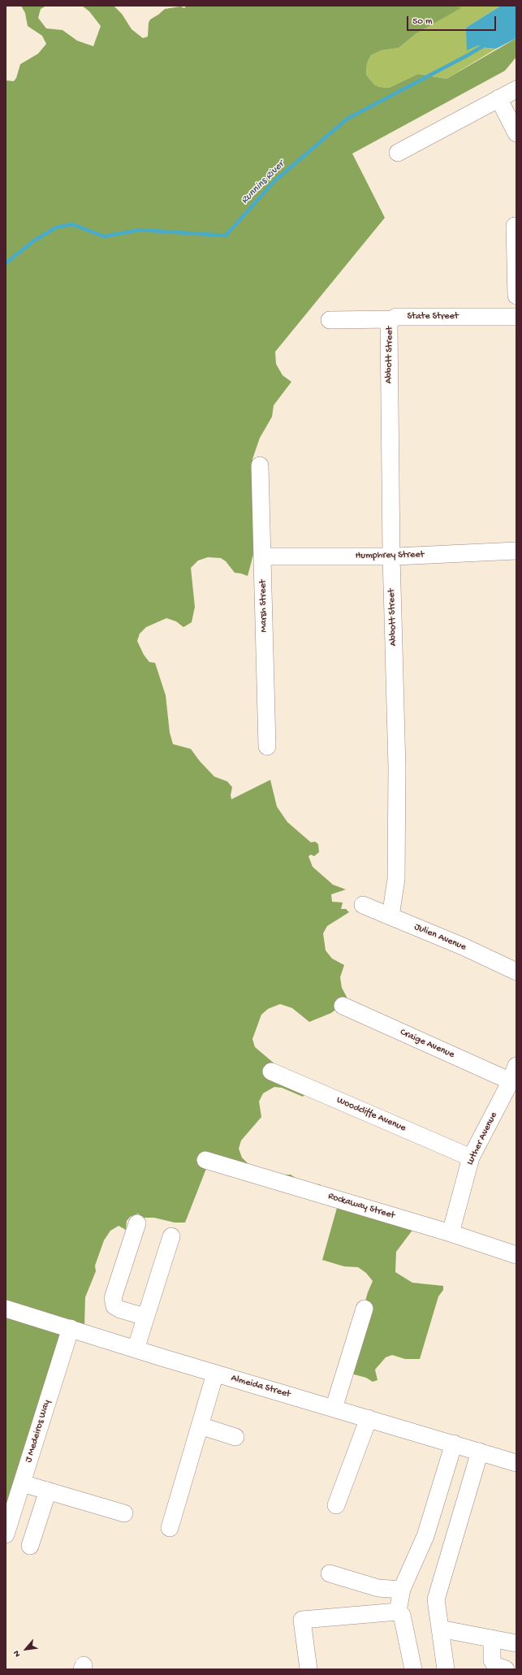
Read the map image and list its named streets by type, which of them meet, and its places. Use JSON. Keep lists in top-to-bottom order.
{
  "streets": {
    "street": [
      "State Street",
      "Abbott Street",
      "Humphrey Street",
      "Marsh Street",
      "Julien Avenue",
      "Craige Avenue",
      "Woodcliffe Avenue",
      "Luther Avenue",
      "Rockaway Street",
      "Almeida Street",
      "J Medeiros Way"
    ]
  },
  "crossings": [
    ["State Street", "Abbott Street"],
    ["Abbott Street", "Humphrey Street"],
    ["Abbott Street", "Julien Avenue"],
    ["Humphrey Street", "Marsh Street"],
    ["Craige Avenue", "Luther Avenue"],
    ["Woodcliffe Avenue", "Luther Avenue"],
    ["Luther Avenue", "Rockaway Street"],
    ["Almeida Street", "J Medeiros Way"]
  ],
  "water": ["Runnins River"],
  "scale_bar": "50 m",
  "north": "bottom left"
}
